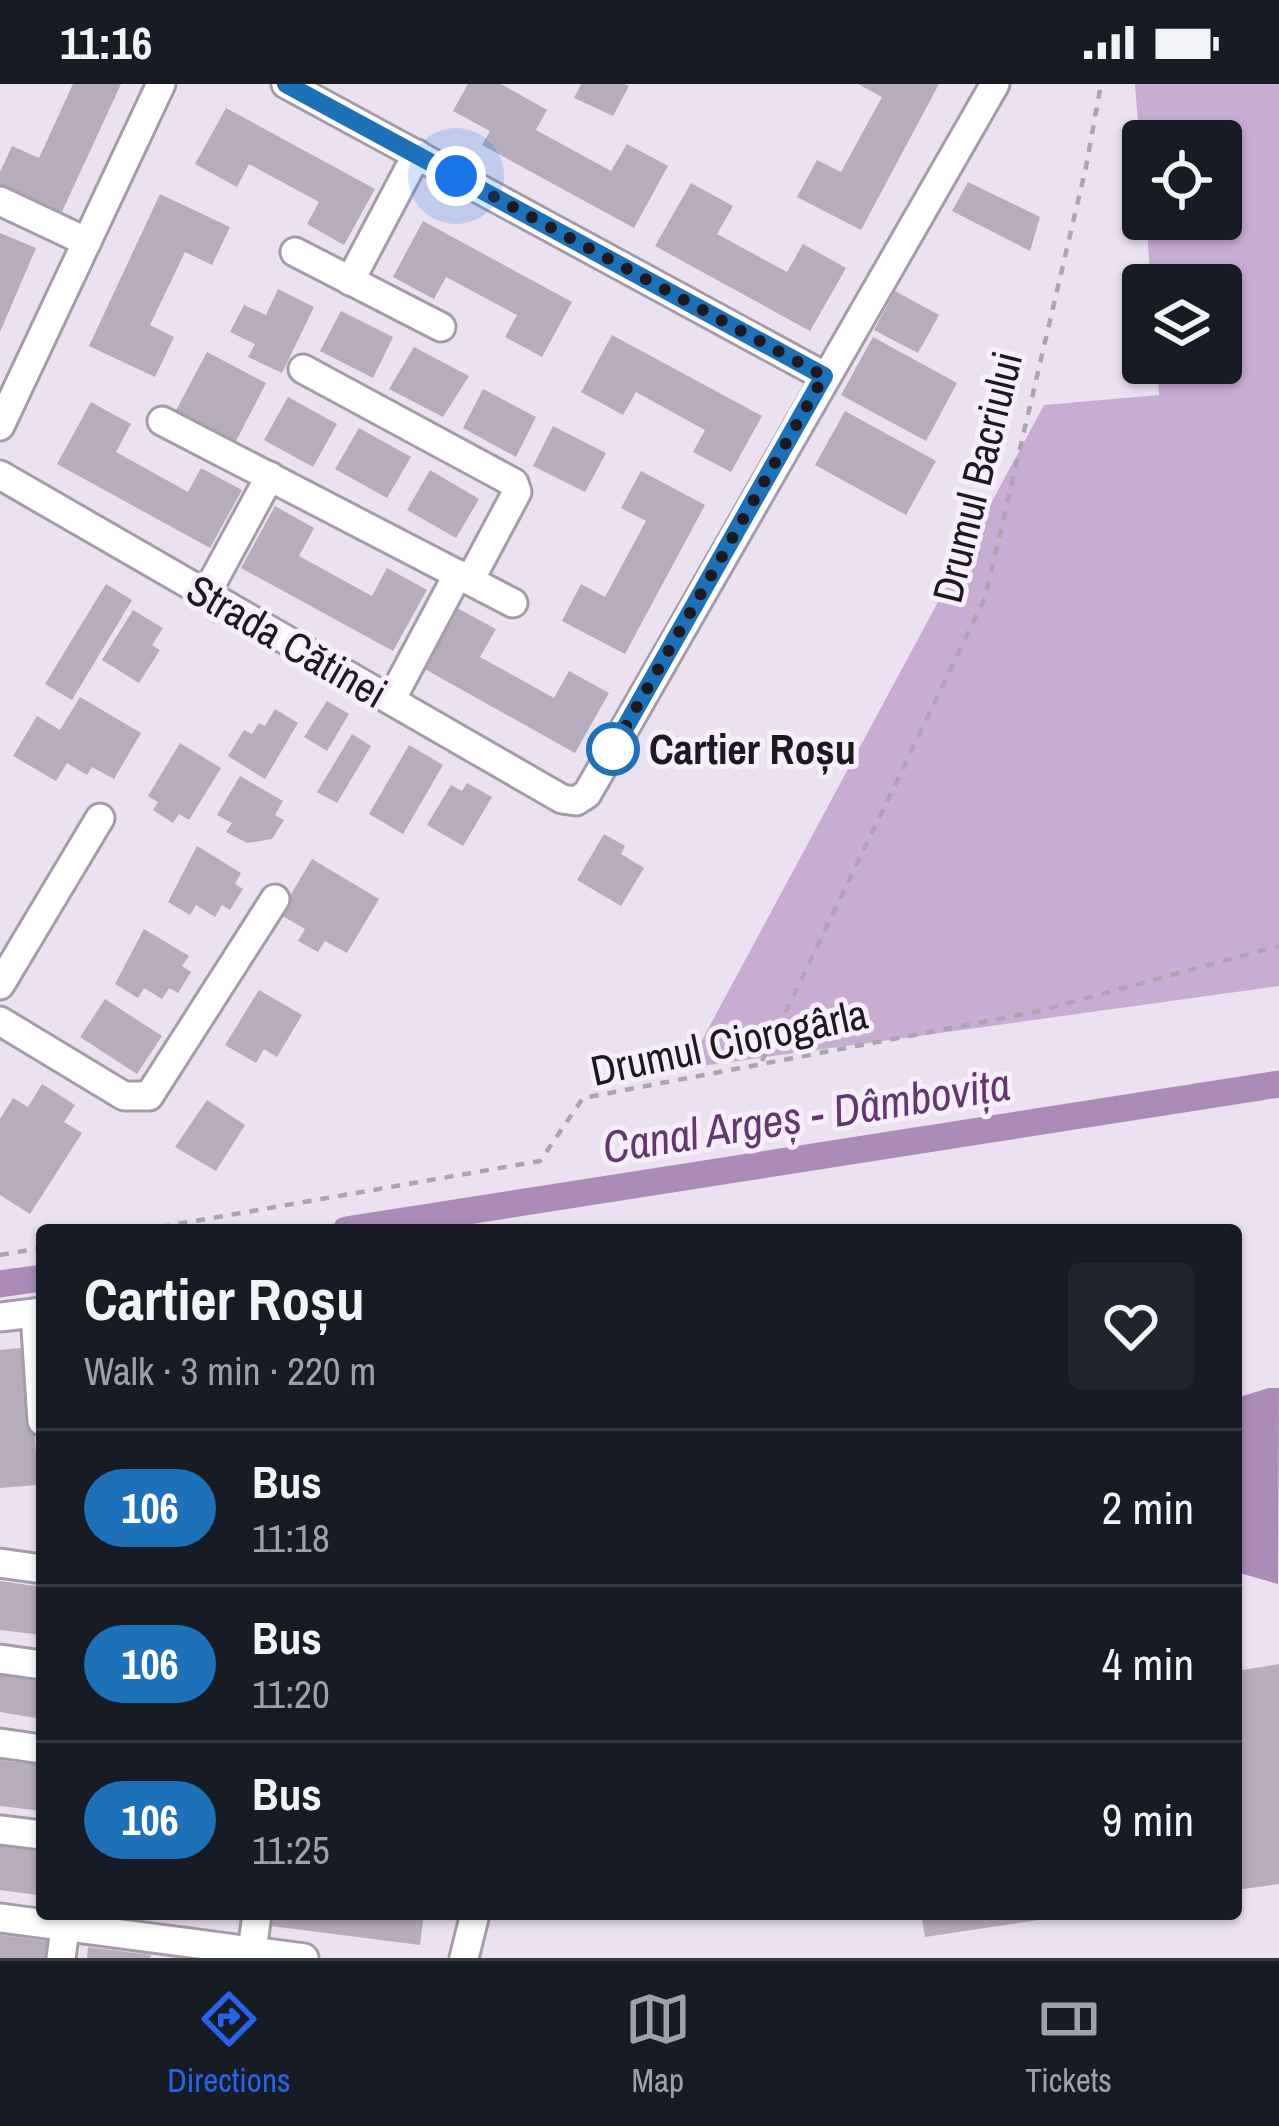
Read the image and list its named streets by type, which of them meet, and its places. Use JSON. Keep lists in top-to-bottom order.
{
  "streets": {
    "street": ["Strada Cătinei"],
    "path": ["Drumul Bacriului", "Drumul Ciorogârla"]
  },
  "crossings": [
    ["Drumul Bacriului", "Drumul Ciorogârla"]
  ],
  "water": ["Canal Argeș - Dâmbovița"],
  "places": ["Cartier Roșu"],
  "lines": ["bus line 106"],
  "page": {
    "status": "11:16",
    "heading": ["Cartier Roșu", "Walk · 3 min · 220 m"],
    "list": [
      {
        "mark": "106",
        "name": "Bus",
        "note": "11:18",
        "value": "2 min"
      },
      {
        "mark": "106",
        "name": "Bus",
        "note": "11:20",
        "value": "4 min"
      },
      {
        "mark": "106",
        "name": "Bus",
        "note": "11:25",
        "value": "9 min"
      }
    ],
    "tabs": ["Directions", "Map", "Tickets"]
  }
}
